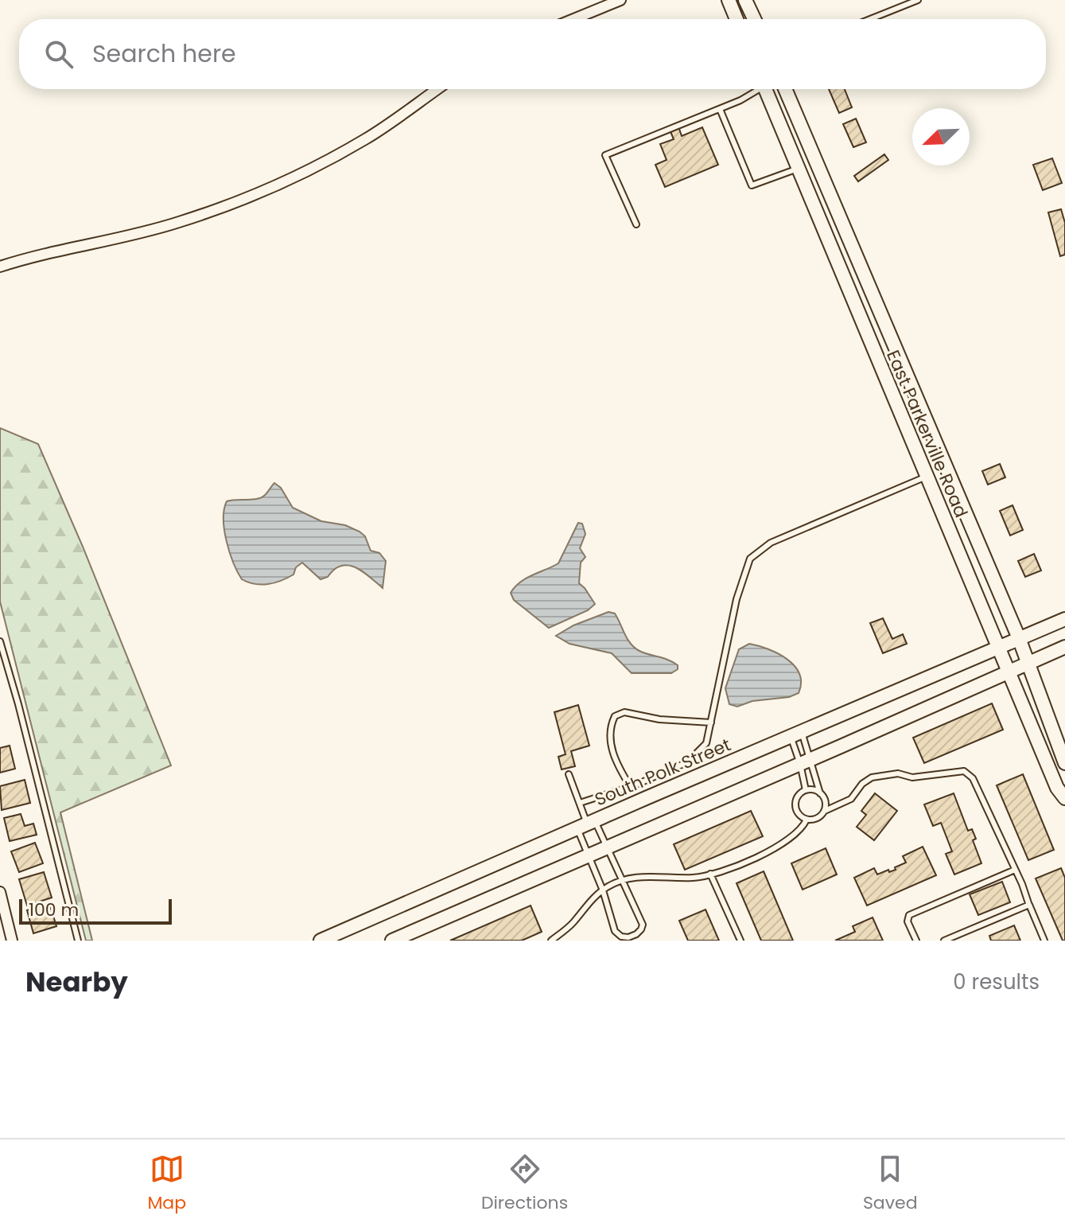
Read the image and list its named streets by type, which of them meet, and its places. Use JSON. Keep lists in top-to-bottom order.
{
  "streets": {
    "main road": ["East Parkerville Road", "South Polk Street"]
  },
  "crossings": [
    ["East Parkerville Road", "South Polk Street"]
  ],
  "scale_bar": "100 m",
  "north": "bottom left",
  "page": {
    "search": "Search here",
    "scale": "100 m",
    "heading": ["Nearby", "0 results"],
    "nav": ["Map", "Directions", "Saved"]
  }
}
